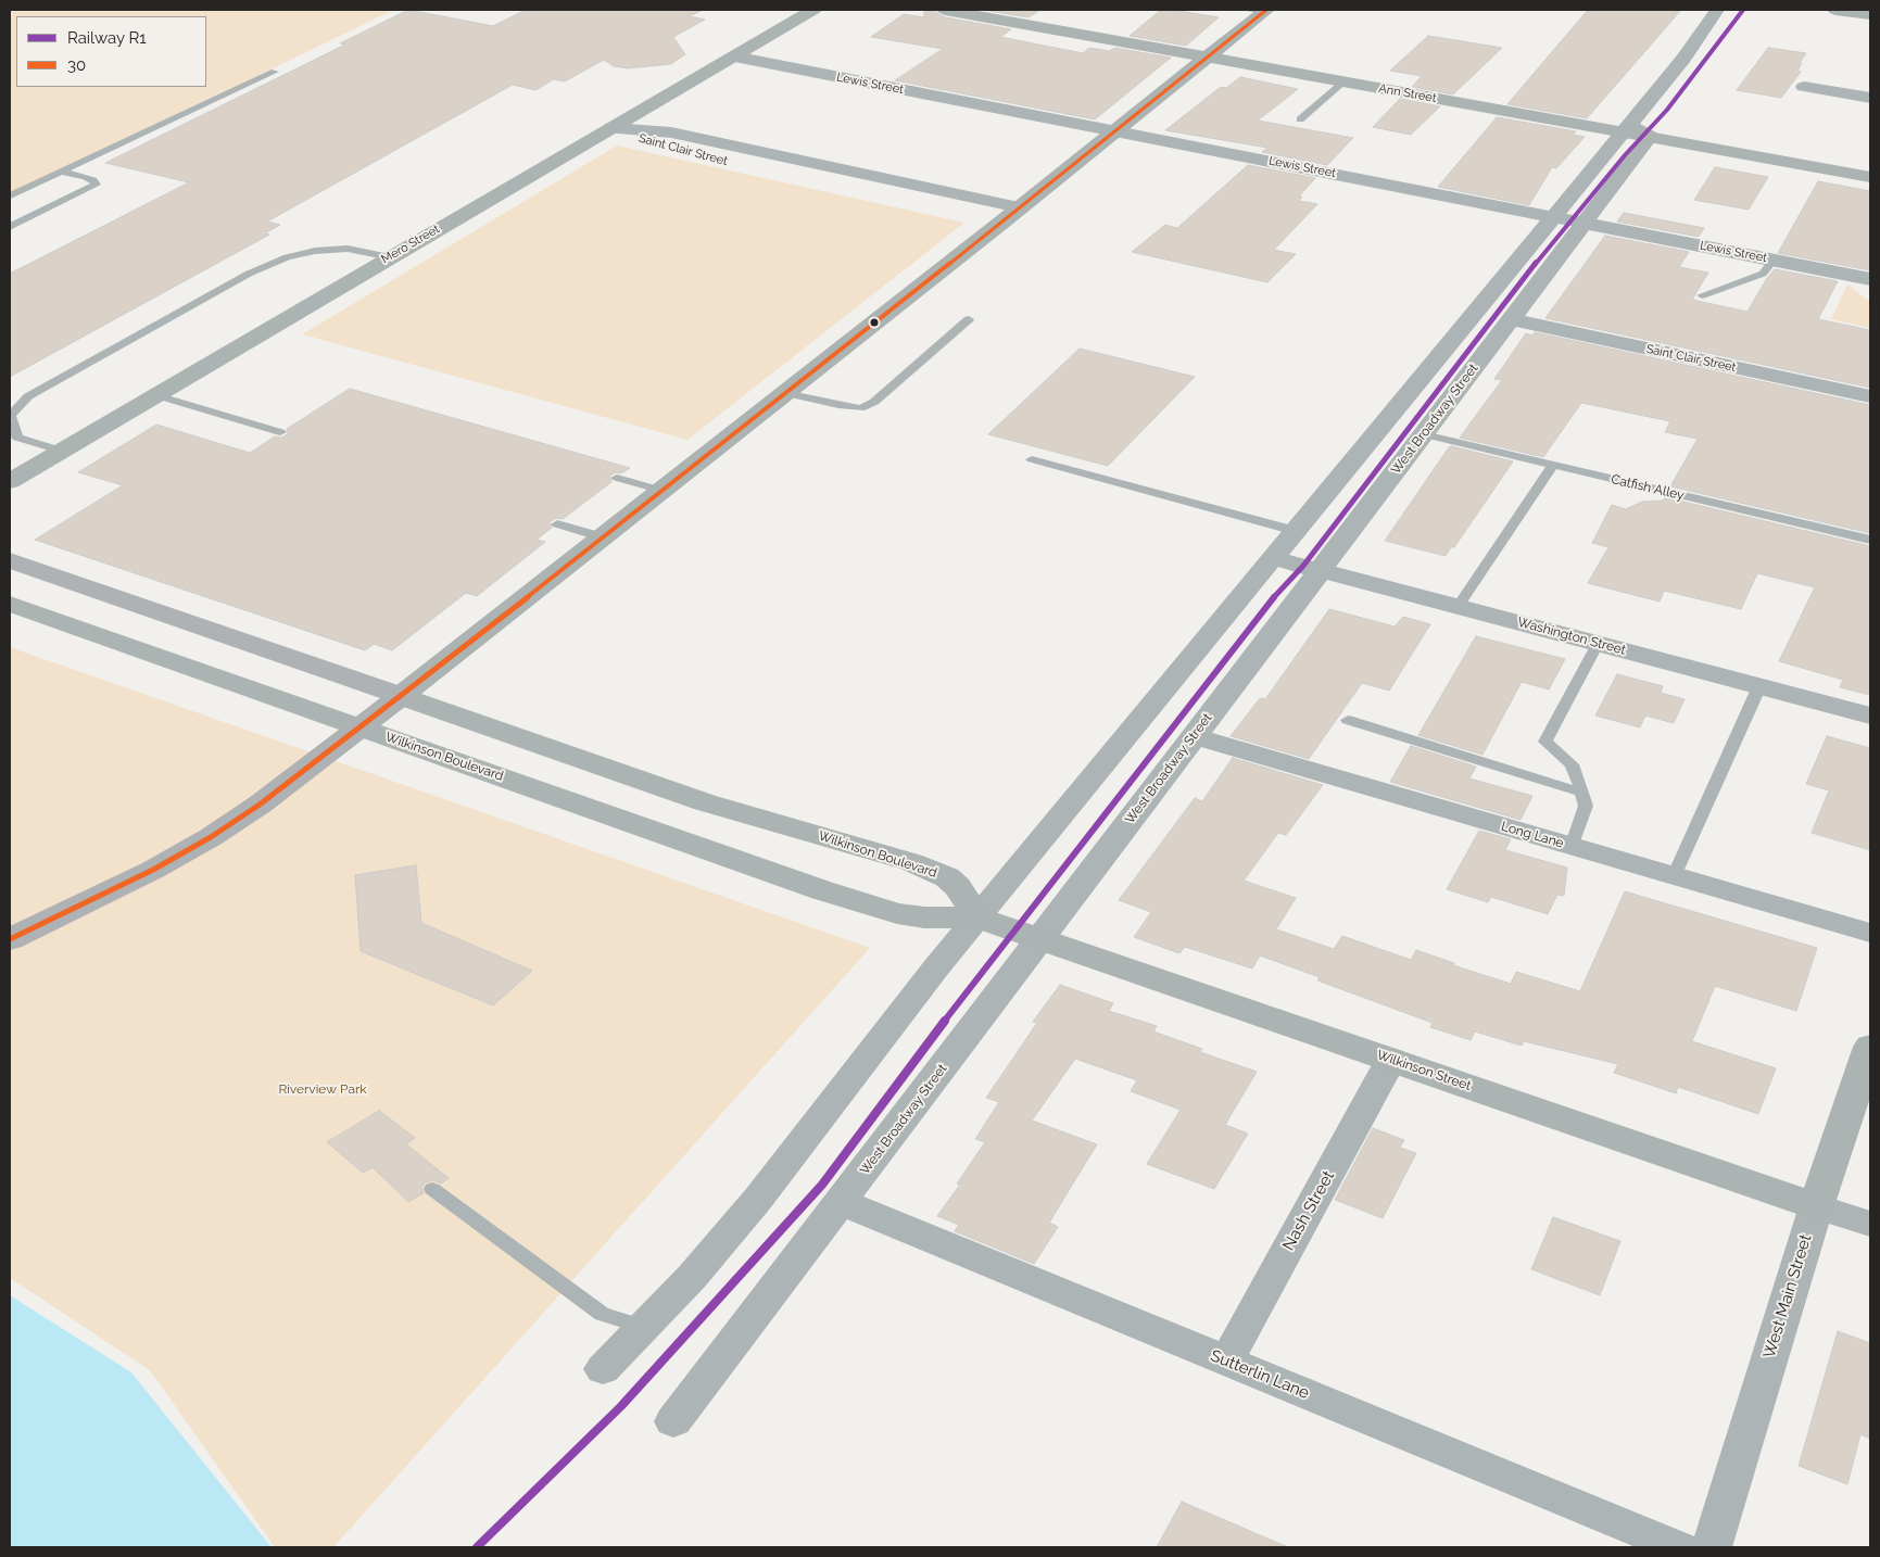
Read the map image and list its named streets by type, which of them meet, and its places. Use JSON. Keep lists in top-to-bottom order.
{
  "streets": {
    "highway": ["Wilkinson Boulevard"],
    "main road": [
      "Ann Street",
      "Mero Street",
      "Wilkinson Street",
      "West Main Street"
    ],
    "street": [
      "Lewis Street",
      "Saint Clair Street",
      "West Broadway Street",
      "Washington Street",
      "Long Lane",
      "Nash Street",
      "Sutterlin Lane"
    ],
    "lane": ["Catfish Alley"]
  },
  "crossings": [
    ["Lewis Street", "Mero Street"],
    ["Lewis Street", "West Broadway Street"],
    ["Ann Street", "West Broadway Street"],
    ["Saint Clair Street", "Mero Street"],
    ["Saint Clair Street", "West Broadway Street"],
    ["West Broadway Street", "Catfish Alley"],
    ["West Broadway Street", "Washington Street"],
    ["West Broadway Street", "Wilkinson Boulevard"],
    ["West Broadway Street", "Long Lane"],
    ["West Broadway Street", "Wilkinson Street"],
    ["West Broadway Street", "Sutterlin Lane"],
    ["Wilkinson Boulevard", "Wilkinson Street"],
    ["Wilkinson Street", "Nash Street"],
    ["Wilkinson Street", "West Main Street"],
    ["Nash Street", "Sutterlin Lane"]
  ],
  "parks": ["Riverview Park"],
  "lines": ["rail line R1", "transit line 30"],
  "legend": ["Railway R1", "30"]
}
